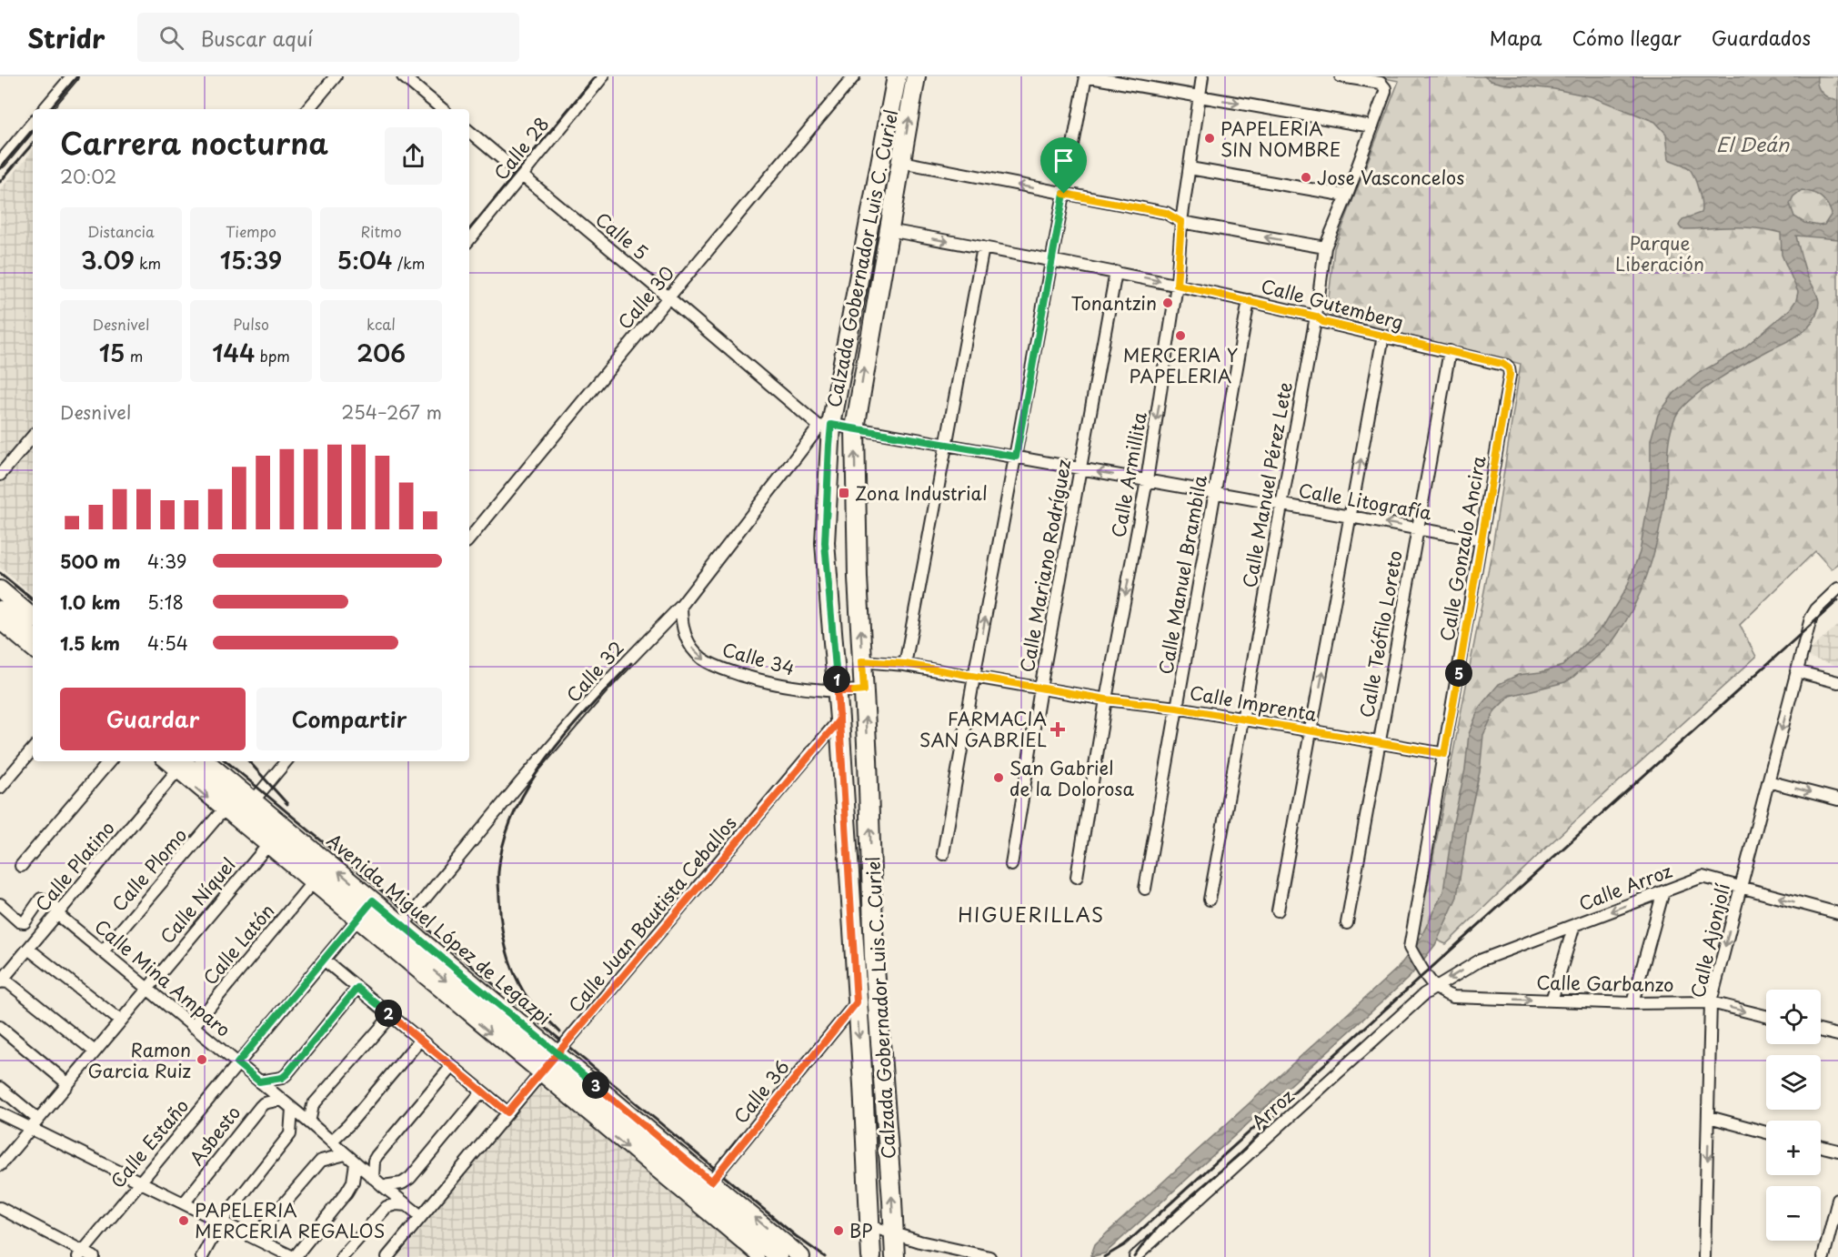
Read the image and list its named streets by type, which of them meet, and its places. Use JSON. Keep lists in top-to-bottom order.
{
  "streets": {
    "main road": ["Calzada Gobernador Luis C. Curiel", "Avenida Miguel López de Legazpi"],
    "street": [
      "Calle 28",
      "Calle 5",
      "Calle 30",
      "Calle Gutemberg",
      "Calle Armillita",
      "Calle Manuel Pérez Lete",
      "Calle Litografía",
      "Calle Gonzalo Ancira",
      "Calle Mariano Rodríguez",
      "Calle Manuel Brambila",
      "Calle Teófilo Loreto",
      "Calle 34",
      "Calle 32",
      "Calle Imprenta",
      "Calle Platino",
      "Calle Plomo",
      "Calle Arroz",
      "Calle Níquel",
      "Calle Juan Bautista Ceballos",
      "Calle Ajonjolí",
      "Calle Latón",
      "Calle Mina Amparo",
      "Calle Garbanzo",
      "Calle 36",
      "Arroz",
      "Asbesto",
      "Calle Estaño"
    ]
  },
  "crossings": [
    ["Calle 28", "Calle 5"],
    ["Calle 5", "Calzada Gobernador Luis C. Curiel"],
    ["Calle 5", "Calle 30"],
    ["Calle 5", "Calle Litografía"],
    ["Calle 5", "Calle 32"],
    ["Calzada Gobernador Luis C. Curiel", "Calle Gutemberg"],
    ["Calzada Gobernador Luis C. Curiel", "Calle Litografía"],
    ["Calzada Gobernador Luis C. Curiel", "Calle 34"],
    ["Calzada Gobernador Luis C. Curiel", "Calle 32"],
    ["Calzada Gobernador Luis C. Curiel", "Calle Imprenta"],
    ["Calzada Gobernador Luis C. Curiel", "Calle Juan Bautista Ceballos"],
    ["Calzada Gobernador Luis C. Curiel", "Calle 36"],
    ["Calle Gutemberg", "Calle Armillita"],
    ["Calle Gutemberg", "Calle Manuel Pérez Lete"],
    ["Calle Gutemberg", "Calle Gonzalo Ancira"],
    ["Calle Gutemberg", "Calle Mariano Rodríguez"],
    ["Calle Gutemberg", "Calle Manuel Brambila"],
    ["Calle Gutemberg", "Calle Teófilo Loreto"],
    ["Calle Armillita", "Calle Litografía"],
    ["Calle Armillita", "Calle Imprenta"],
    ["Calle Manuel Pérez Lete", "Calle Litografía"],
    ["Calle Manuel Pérez Lete", "Calle Imprenta"],
    ["Calle Litografía", "Calle Gonzalo Ancira"],
    ["Calle Litografía", "Calle Mariano Rodríguez"],
    ["Calle Litografía", "Calle Manuel Brambila"],
    ["Calle Litografía", "Calle Teófilo Loreto"],
    ["Calle Litografía", "Calle 32"],
    ["Calle Gonzalo Ancira", "Calle Imprenta"],
    ["Calle Gonzalo Ancira", "Calle Arroz"],
    ["Calle Gonzalo Ancira", "Calle Garbanzo"],
    ["Calle Gonzalo Ancira", "Arroz"],
    ["Calle Mariano Rodríguez", "Calle Imprenta"],
    ["Calle Manuel Brambila", "Calle Imprenta"],
    ["Calle Teófilo Loreto", "Calle Imprenta"],
    ["Calle 34", "Calle 32"],
    ["Calle 32", "Avenida Miguel López de Legazpi"],
    ["Calle Platino", "Avenida Miguel López de Legazpi"],
    ["Calle Platino", "Calle Mina Amparo"],
    ["Calle Plomo", "Avenida Miguel López de Legazpi"],
    ["Calle Plomo", "Calle Mina Amparo"],
    ["Calle Arroz", "Calle Ajonjolí"],
    ["Calle Arroz", "Calle Garbanzo"],
    ["Calle Arroz", "Arroz"],
    ["Calle Níquel", "Avenida Miguel López de Legazpi"],
    ["Calle Níquel", "Calle Mina Amparo"],
    ["Calle Juan Bautista Ceballos", "Avenida Miguel López de Legazpi"],
    ["Calle Juan Bautista Ceballos", "Calle Mina Amparo"],
    ["Avenida Miguel López de Legazpi", "Calle Latón"],
    ["Avenida Miguel López de Legazpi", "Calle 36"],
    ["Avenida Miguel López de Legazpi", "Calle Estaño"],
    ["Calle Ajonjolí", "Calle Garbanzo"],
    ["Calle Latón", "Calle Mina Amparo"],
    ["Calle Mina Amparo", "Asbesto"],
    ["Calle Mina Amparo", "Calle Estaño"],
    ["Calle Garbanzo", "Arroz"]
  ],
  "one_way": [
    "Calle Armillita",
    "Calle 34",
    "Calle Arroz",
    "Calle Ajonjolí",
    "Calle Garbanzo"
  ],
  "districts": ["HIGUERILLAS"],
  "water": ["El Deán"],
  "parks": ["Parque Liberación"],
  "places": {
    "other": [
      "PAPELERIA SIN NOMBRE",
      "Jose Vasconcelos",
      "Tonantzin",
      "MERCERIA Y PAPELERIA",
      "San Gabriel de la Dolorosa",
      "Ramon Garcia Ruiz",
      "PAPELERIA MERCERIA REGALOS",
      "BP"
    ],
    "transit": ["Zona Industrial"],
    "health": ["FARMACIA SAN GABRIEL"]
  },
  "page": {
    "header": "Stridr",
    "search": "Buscar aquí",
    "nav": ["Mapa", "Cómo llegar", "Guardados"],
    "heading": ["Carrera nocturna", "20:02"],
    "stats": [
      ["Distancia", "3.09 km"],
      ["Tiempo", "15:39"],
      ["Ritmo", "5:04 /km"],
      ["Desnivel", "15 m"],
      ["Pulso", "144 bpm"],
      ["kcal", "206"]
    ],
    "chart": ["Desnivel", "254–267 m"],
    "list": [
      {
        "name": "500 m",
        "note": "4:39"
      },
      {
        "name": "1.0 km",
        "note": "5:18"
      },
      {
        "name": "1.5 km",
        "note": "4:54"
      }
    ],
    "pins": [
      "5",
      "1",
      "2",
      "3"
    ],
    "buttons": ["Guardar", "Compartir"],
    "map_buttons": ["+", "−"]
  }
}
